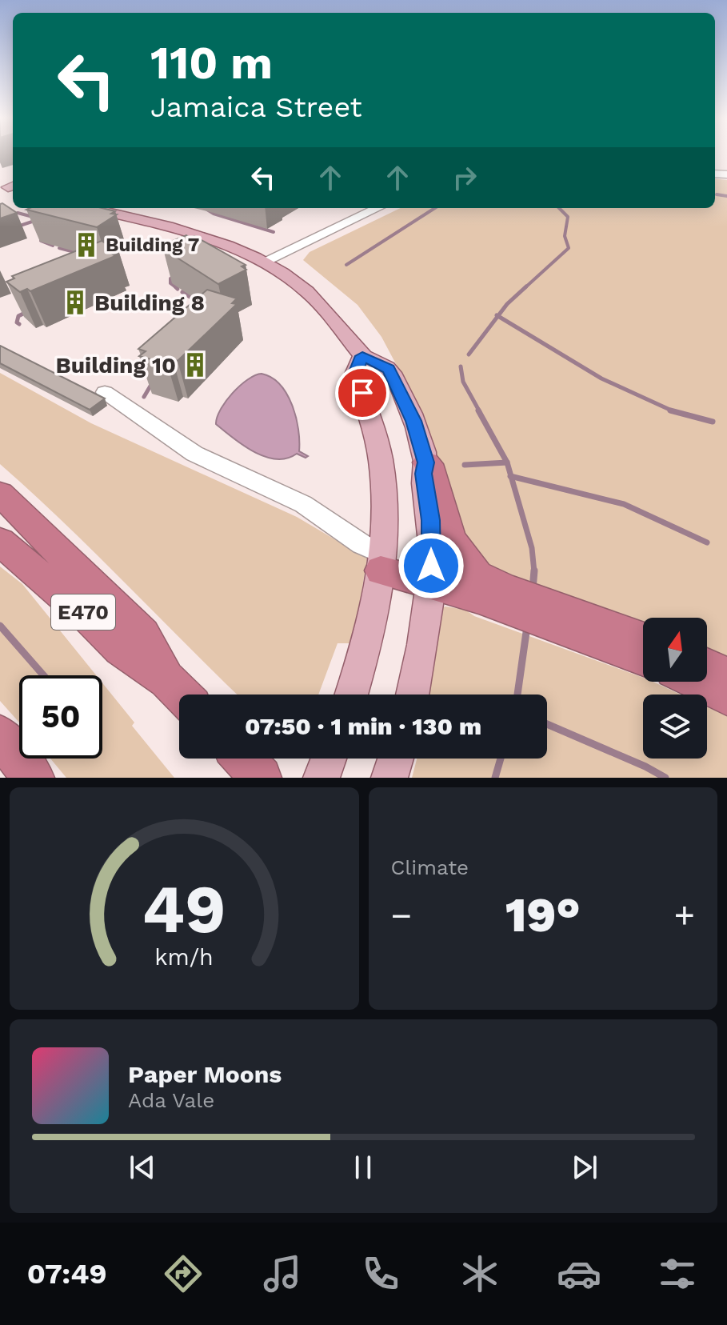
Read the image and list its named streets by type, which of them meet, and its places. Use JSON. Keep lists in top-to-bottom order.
{
  "streets": {
    "highway": ["E470"]
  },
  "places": {
    "building": ["Building 7", "Building 8", "Building 10"]
  },
  "north": "top",
  "page": {
    "turn": ["110 m", "Jamaica Street"],
    "limit": "50",
    "trip": "07:50 · 1 min · 130 m",
    "tile": "Climate",
    "heat": ["−", "19°", "+"],
    "song": ["Paper Moons", "Ada Vale"],
    "tabs": "07:49",
    "gauge": ["49", "km/h"]
  }
}
